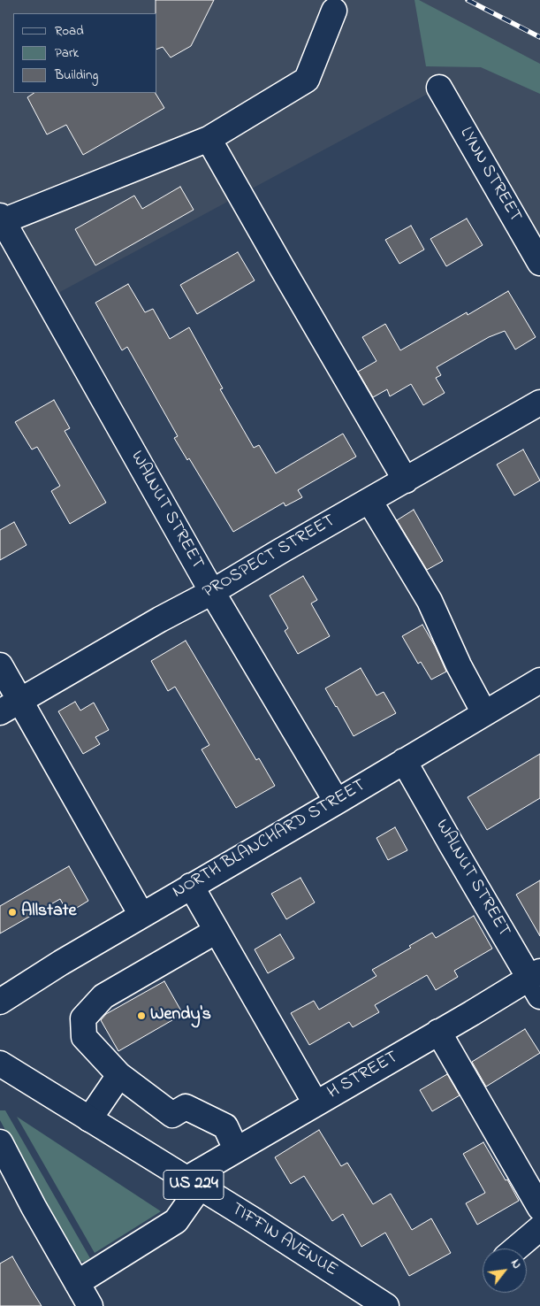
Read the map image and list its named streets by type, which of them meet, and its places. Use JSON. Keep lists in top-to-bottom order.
{
  "streets": {
    "main road": [
      "LYNN STREET",
      "WALNUT STREET",
      "PROSPECT STREET",
      "NORTH BLANCHARD STREET",
      "H STREET",
      "US 224",
      "TIFFIN AVENUE"
    ]
  },
  "crossings": [
    ["WALNUT STREET", "PROSPECT STREET"],
    ["WALNUT STREET", "NORTH BLANCHARD STREET"],
    ["WALNUT STREET", "H STREET"],
    ["H STREET", "TIFFIN AVENUE"]
  ],
  "places": ["Allstate", "Wendy's"],
  "legend": ["Road", "Park", "Building"],
  "north": "top right"
}
